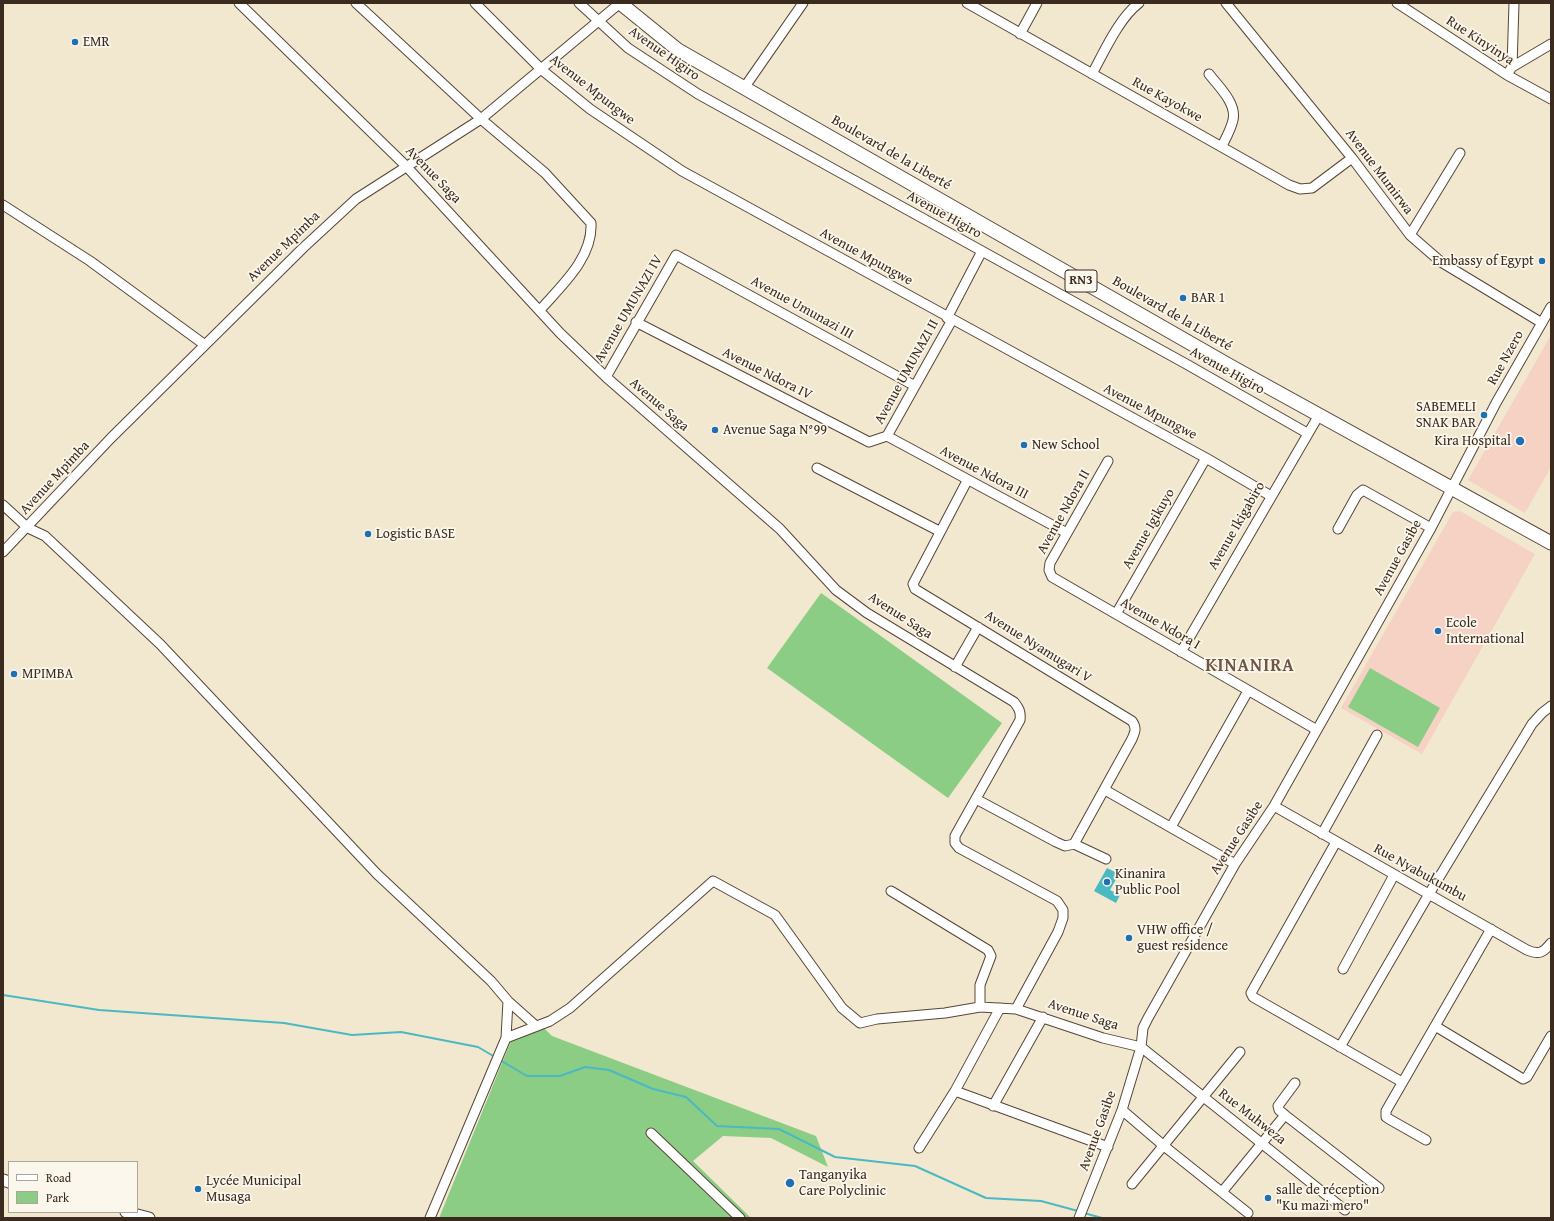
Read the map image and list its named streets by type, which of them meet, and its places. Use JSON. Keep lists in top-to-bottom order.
{
  "streets": {
    "highway": ["Boulevard de la Liberté", "RN3"],
    "street": [
      "Rue Kinyinya",
      "Avenue Higiro",
      "Avenue Mpungwe",
      "Rue Kayokwe",
      "Avenue Mumirwa",
      "Avenue Saga",
      "Avenue Mpimba",
      "Avenue Umunazi III",
      "Avenue UMUNAZI IV",
      "Rue Nzero",
      "Avenue UMUNAZI II",
      "Avenue Ndora IV",
      "Avenue Ndora III",
      "Avenue Ndora II",
      "Avenue Ikigabiro",
      "Avenue Igikuyo",
      "Avenue Gasibe",
      "Avenue Ndora I",
      "Avenue Nyamugari V",
      "Rue Nyabukumbu",
      "Rue Muhweza"
    ]
  },
  "crossings": [
    ["Avenue Higiro", "Avenue Mpimba"],
    ["Avenue Higiro", "Avenue UMUNAZI II"],
    ["Avenue Higiro", "Avenue Ikigabiro"],
    ["Avenue Mpungwe", "Avenue Mpimba"],
    ["Avenue Mpungwe", "Avenue UMUNAZI II"],
    ["Avenue Mpungwe", "Avenue Ikigabiro"],
    ["Avenue Mpungwe", "Avenue Igikuyo"],
    ["Rue Kayokwe", "Avenue Mumirwa"],
    ["Boulevard de la Liberté", "Avenue Mpimba"],
    ["Boulevard de la Liberté", "Rue Nzero"],
    ["Boulevard de la Liberté", "Avenue Ikigabiro"],
    ["Boulevard de la Liberté", "Avenue Gasibe"],
    ["Avenue Mumirwa", "Rue Nzero"],
    ["Avenue Saga", "Avenue Mpimba"],
    ["Avenue Saga", "Avenue UMUNAZI IV"],
    ["Avenue Saga", "Avenue Gasibe"],
    ["Avenue Saga", "Rue Muhweza"],
    ["Avenue Umunazi III", "Avenue UMUNAZI IV"],
    ["Avenue Umunazi III", "Avenue UMUNAZI II"],
    ["Avenue UMUNAZI IV", "Avenue Ndora IV"],
    ["Rue Nzero", "Avenue Gasibe"],
    ["Avenue UMUNAZI II", "Avenue Ndora IV"],
    ["Avenue UMUNAZI II", "Avenue Ndora III"],
    ["Avenue Ndora IV", "Avenue Ndora III"],
    ["Avenue Ndora III", "Avenue Ndora II"],
    ["Avenue Ndora III", "Avenue Nyamugari V"],
    ["Avenue Ndora II", "Avenue Ndora I"],
    ["Avenue Ikigabiro", "Avenue Ndora I"],
    ["Avenue Igikuyo", "Avenue Ndora I"],
    ["Avenue Gasibe", "Avenue Ndora I"],
    ["Avenue Gasibe", "Rue Nyabukumbu"],
    ["Avenue Gasibe", "Rue Muhweza"]
  ],
  "districts": ["KINANIRA"],
  "places": [
    "EMR",
    "Embassy of Egypt",
    "BAR 1",
    "SABEMELI SNAK BAR",
    "Avenue Saga N°99",
    "Kira Hospital",
    "New School",
    "Logistic BASE",
    "Ecole International",
    "MPIMBA",
    "Kinanira Public Pool",
    "VHW office / guest residence",
    "Tanganyika Care Polyclinic",
    "Lycée Municipal Musaga",
    "salle de réception \"Ku mazi mero\""
  ],
  "legend": ["Road", "Park"]
}
